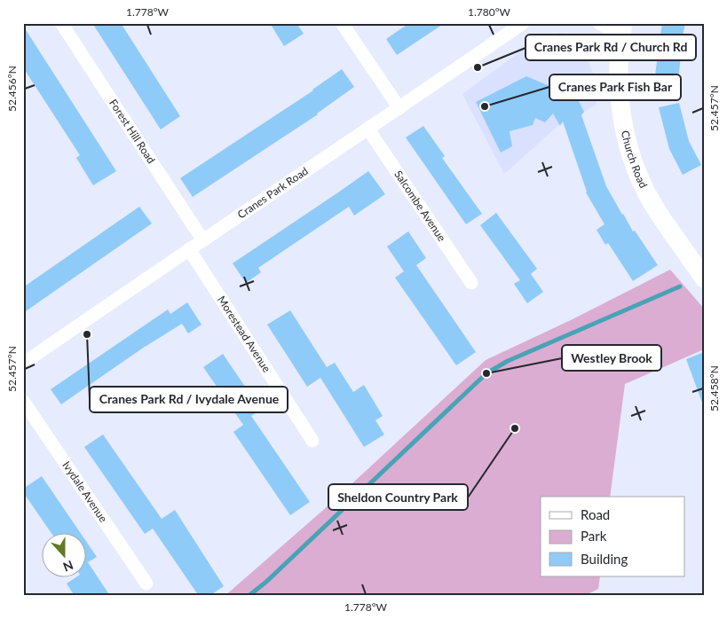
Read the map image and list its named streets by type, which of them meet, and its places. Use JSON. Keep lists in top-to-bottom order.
{
  "streets": {
    "street": [
      "Forest Hill Road",
      "Church Road",
      "Cranes Park Road",
      "Salcombe Avenue",
      "Morestead Avenue",
      "Ivydale Avenue"
    ]
  },
  "crossings": [
    ["Forest Hill Road", "Cranes Park Road"],
    ["Cranes Park Road", "Salcombe Avenue"],
    ["Cranes Park Road", "Morestead Avenue"]
  ],
  "places": [
    "Cranes Park Rd / Church Rd",
    "Cranes Park Fish Bar",
    "Cranes Park Rd / Ivydale Avenue",
    "Westley Brook",
    "Sheldon Country Park"
  ],
  "legend": ["Road", "Park", "Building"],
  "north": "bottom",
  "coordinates": [
    "1.778°W",
    "1.780°W",
    "52.456°N",
    "52.457°N",
    "52.458°N"
  ]
}
